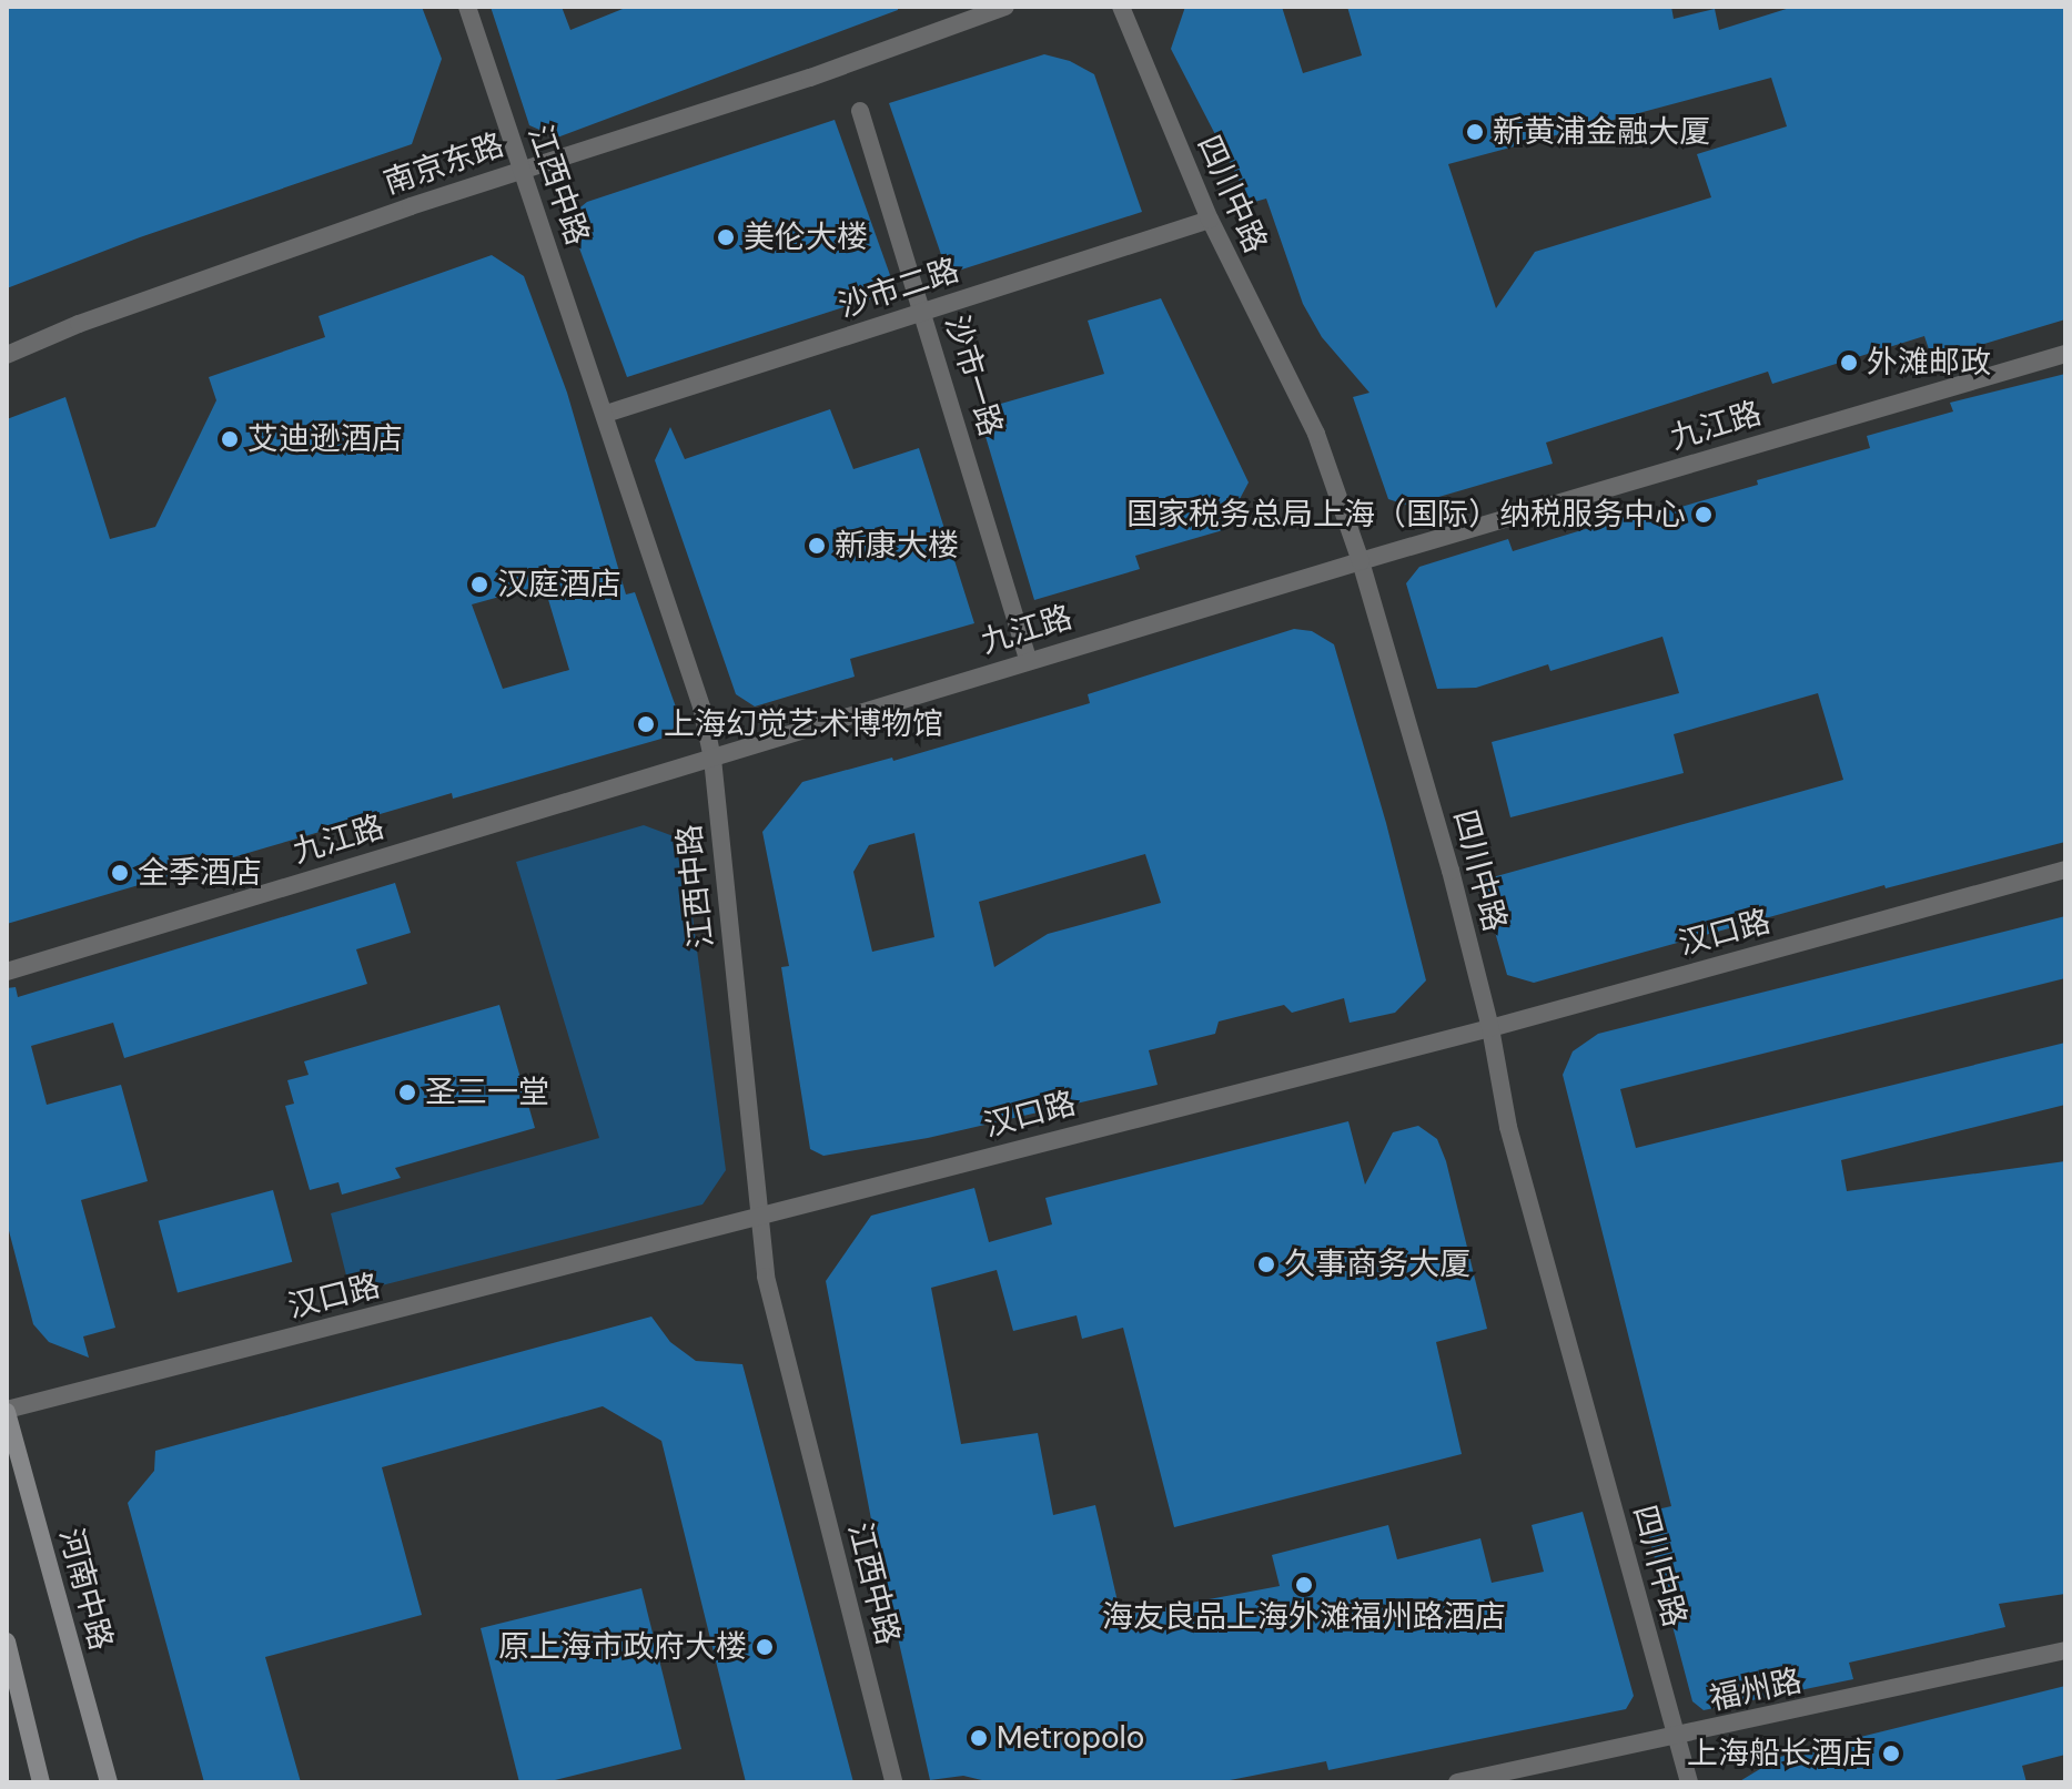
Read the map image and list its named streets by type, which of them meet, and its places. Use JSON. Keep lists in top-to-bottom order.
{
  "streets": {
    "main road": ["河南中路"],
    "street": [
      "南京东路",
      "江西中路",
      "四川中路",
      "沙市二路",
      "沙市一路",
      "九江路",
      "汉口路",
      "福州路"
    ]
  },
  "crossings": [
    ["南京东路", "江西中路"],
    ["江西中路", "沙市二路"],
    ["江西中路", "九江路"],
    ["江西中路", "汉口路"],
    ["四川中路", "沙市二路"],
    ["四川中路", "九江路"],
    ["四川中路", "汉口路"],
    ["四川中路", "福州路"],
    ["沙市二路", "沙市一路"],
    ["沙市一路", "九江路"],
    ["汉口路", "河南中路"]
  ],
  "places": [
    "新黄浦金融大厦",
    "美伦大楼",
    "外滩邮政",
    "艾迪逊酒店",
    "国家税务总局上海（国际）纳税服务中心",
    "新康大楼",
    "汉庭酒店",
    "上海幻觉艺术博物馆",
    "全季酒店",
    "圣三一堂",
    "久事商务大厦",
    "海友良品上海外滩福州路酒店",
    "原上海市政府大楼",
    "Metropolo",
    "上海船长酒店"
  ]
}
